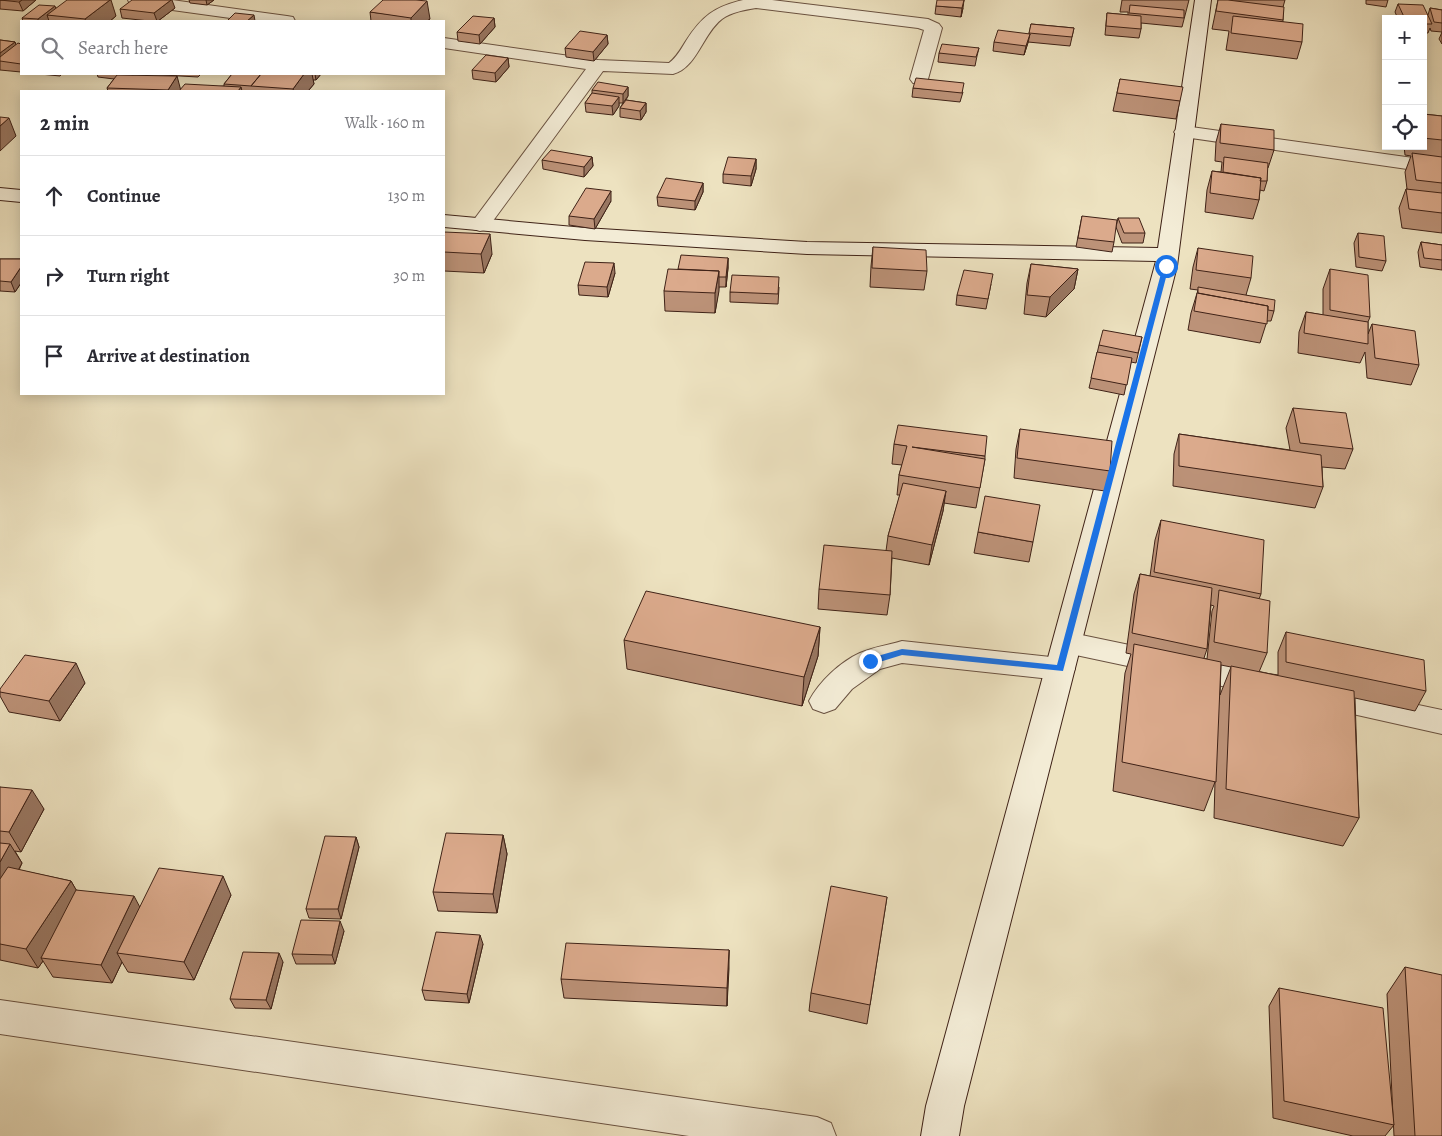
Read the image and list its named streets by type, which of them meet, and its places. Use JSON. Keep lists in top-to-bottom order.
{
  "page": {
    "map_buttons": ["+", "−"],
    "search": "Search here",
    "heading": ["2 min", "Walk · 160 m"],
    "list": [
      ["Continue", "130 m"],
      ["Turn right", "30 m"],
      "Arrive at destination"
    ]
  }
}
